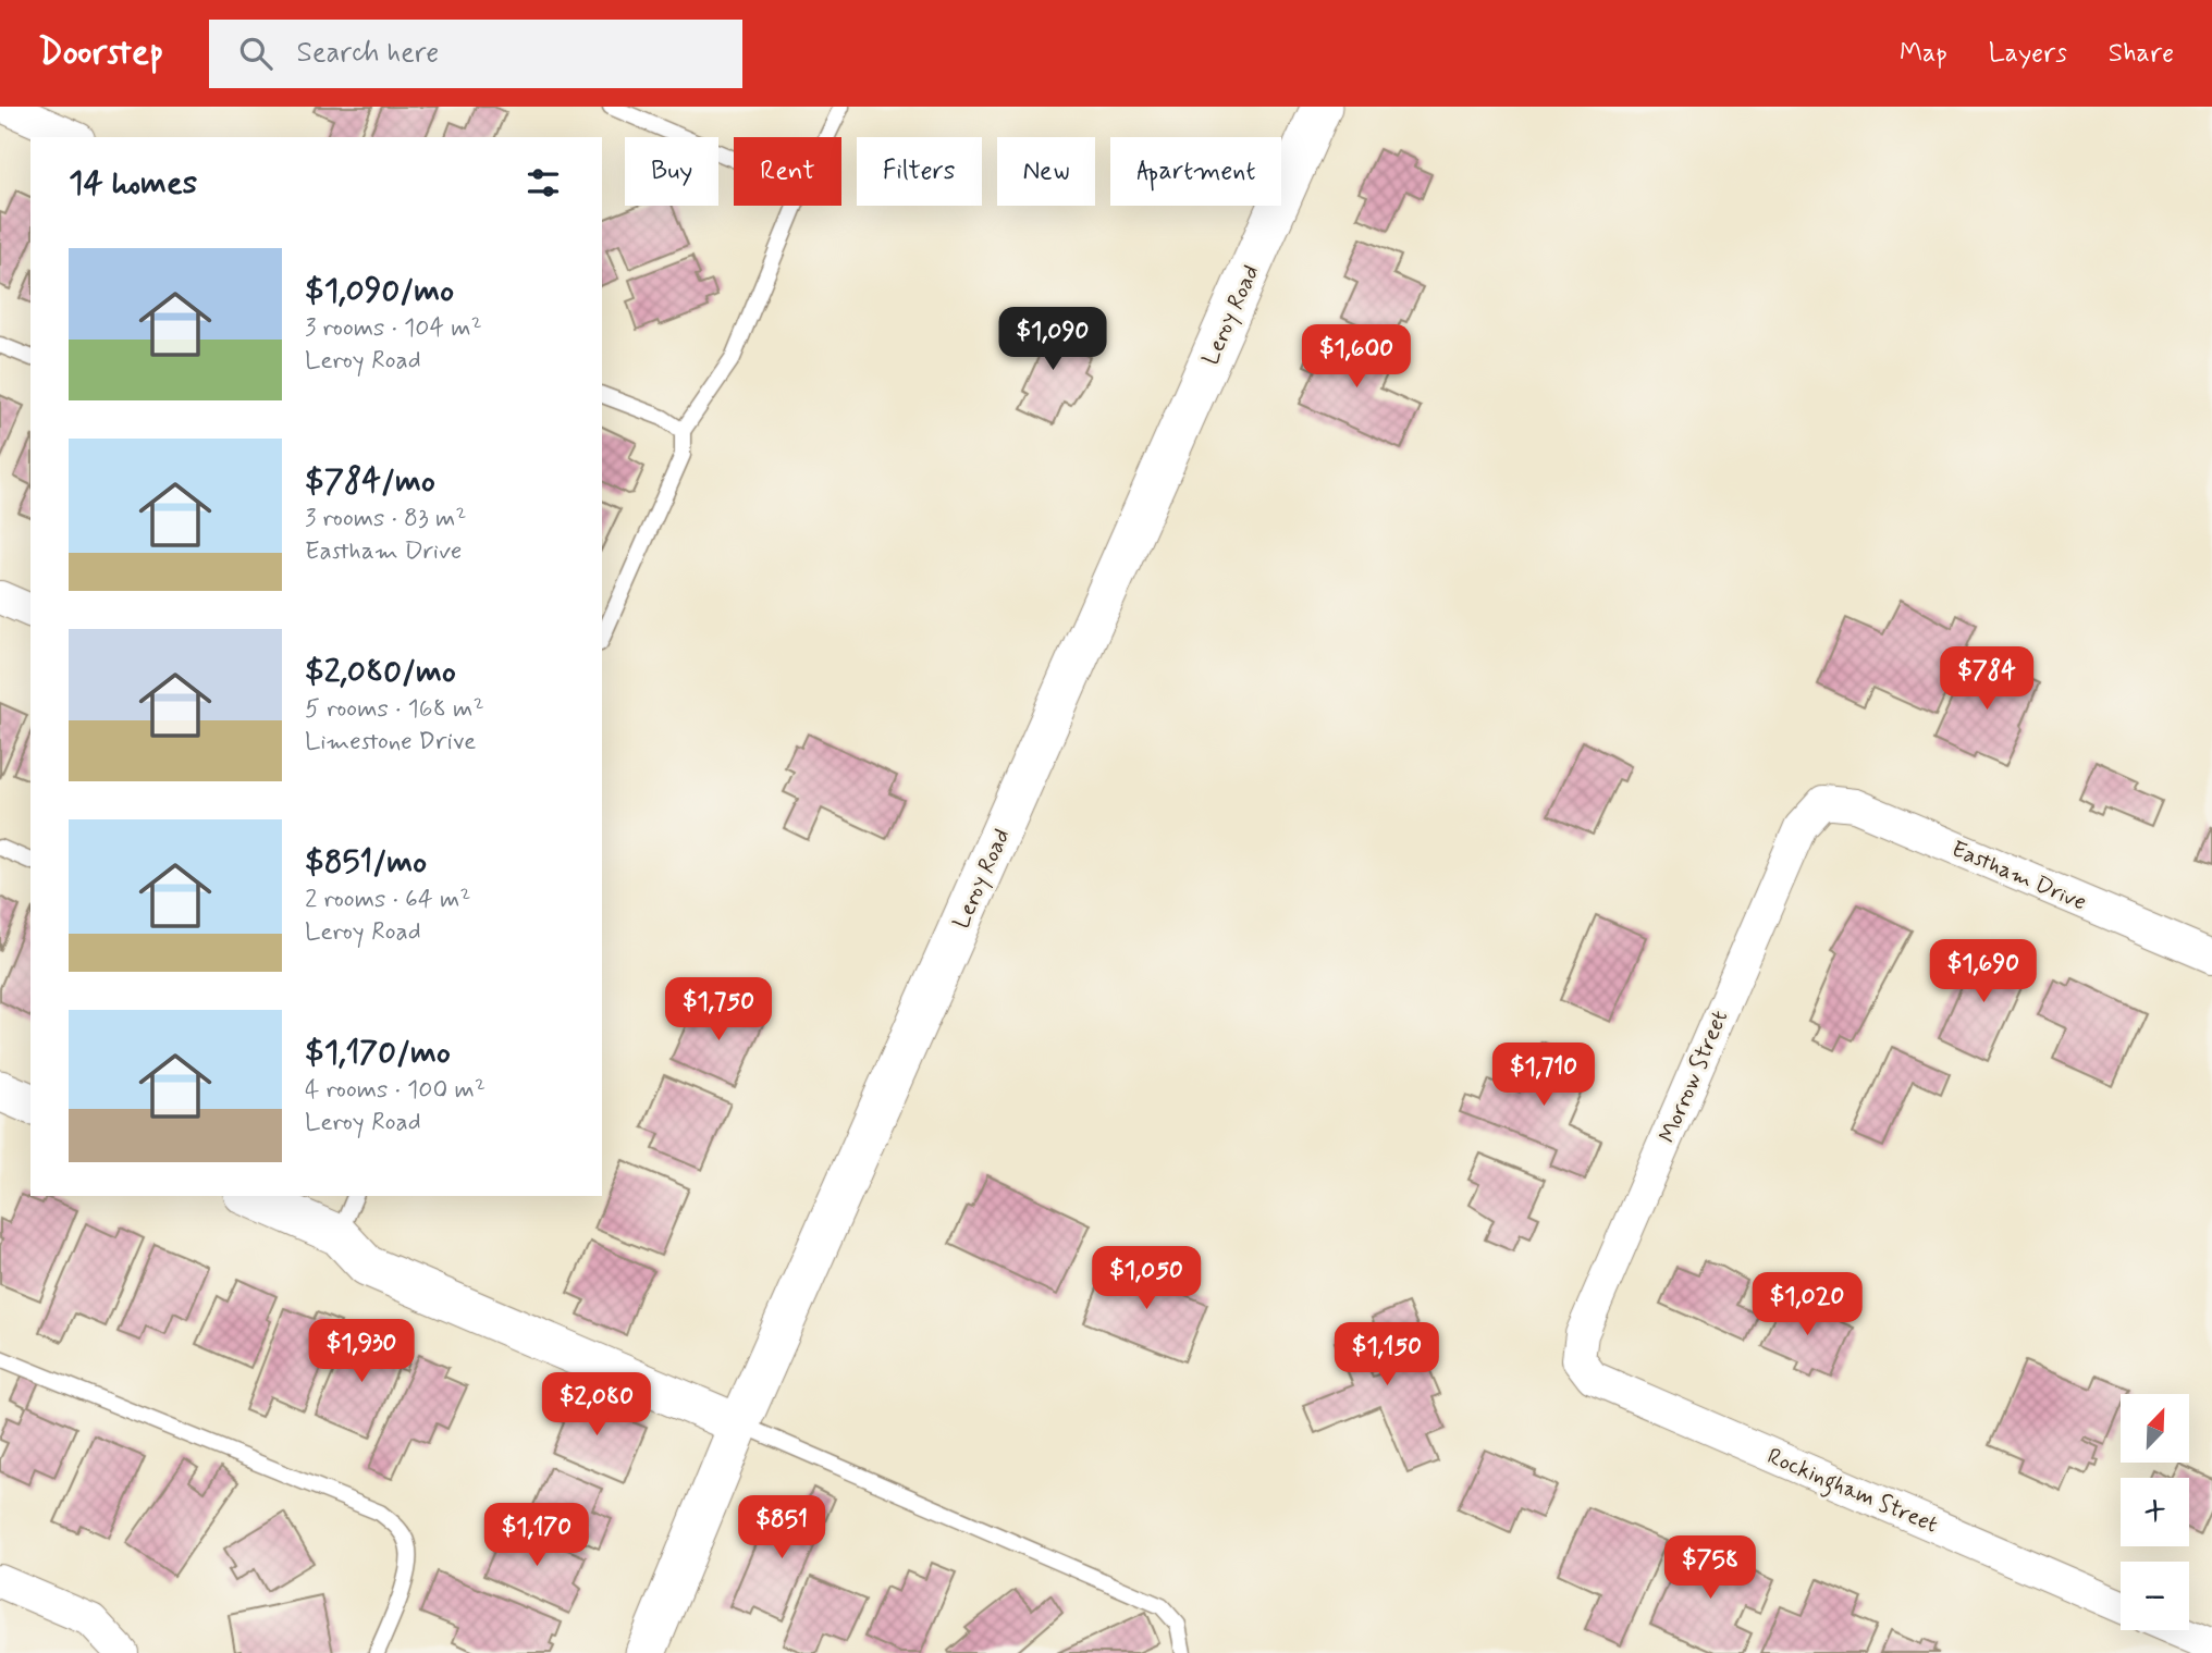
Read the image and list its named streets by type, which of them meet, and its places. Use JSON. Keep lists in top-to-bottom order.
{
  "streets": {
    "street": [
      "Leroy Road",
      "Eastham Drive",
      "Morrow Street",
      "Rockingham Street"
    ]
  },
  "crossings": [
    ["Eastham Drive", "Morrow Street"],
    ["Morrow Street", "Rockingham Street"]
  ],
  "north": "top right",
  "page": {
    "header": "Doorstep",
    "search": "Search here",
    "nav": ["Map", "Layers", "Share"],
    "chip": [
      "Buy",
      "Rent",
      "Filters",
      "New",
      "Apartment"
    ],
    "heading": "14 homes",
    "list": [
      {
        "name": "$1,090/mo",
        "note": "3 rooms · 104 m² · Leroy Road"
      },
      {
        "name": "$784/mo",
        "note": "3 rooms · 83 m² · Eastham Drive"
      },
      {
        "name": "$2,080/mo",
        "note": "5 rooms · 168 m² · Limestone Drive"
      },
      {
        "name": "$851/mo",
        "note": "2 rooms · 64 m² · Leroy Road"
      },
      {
        "name": "$1,170/mo",
        "note": "4 rooms · 100 m² · Leroy Road"
      }
    ],
    "price": [
      "$1,090",
      "$1,600",
      "$784",
      "$1,690",
      "$1,750",
      "$1,710",
      "$1,050",
      "$1,020",
      "$1,930",
      "$1,150",
      "$2,080",
      "$851",
      "$1,170",
      "$758"
    ],
    "map_buttons": ["+", "−"]
  }
}
